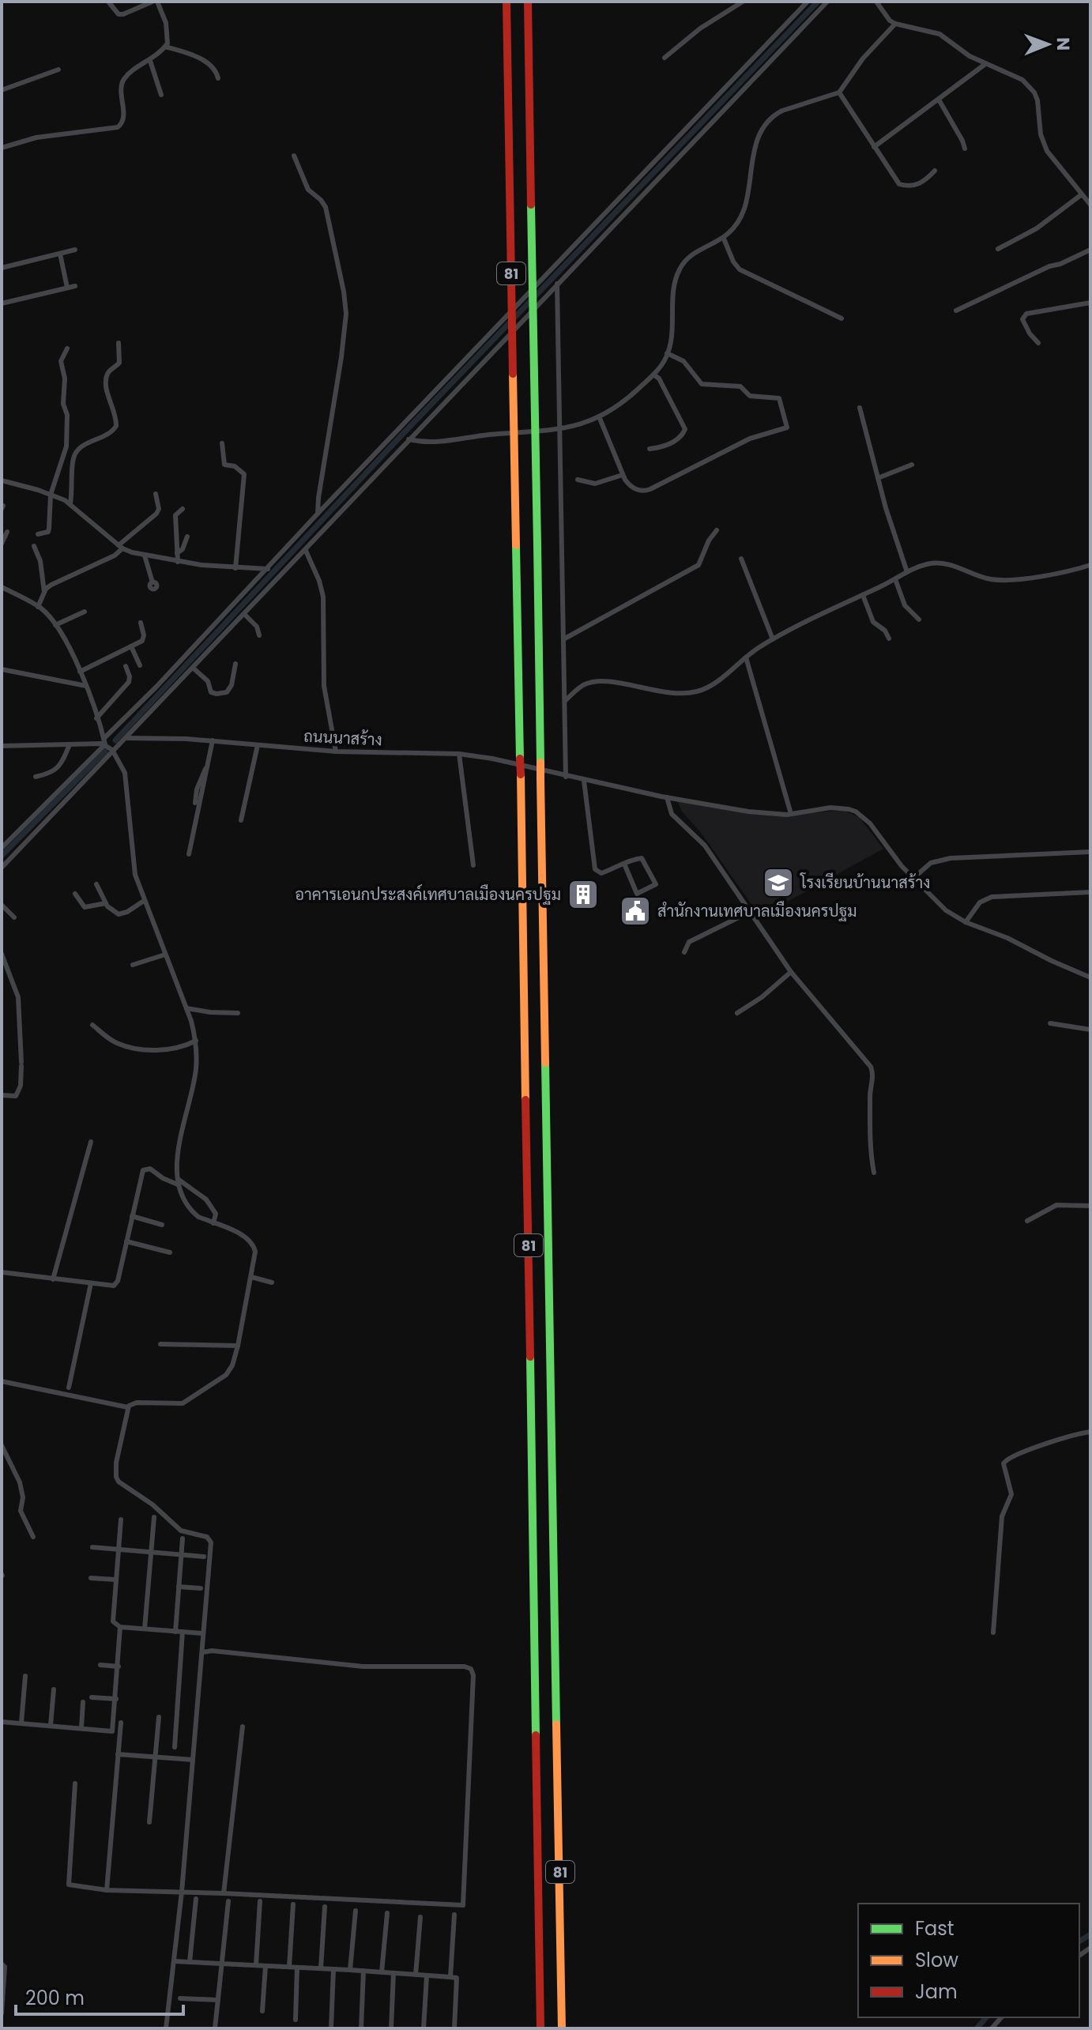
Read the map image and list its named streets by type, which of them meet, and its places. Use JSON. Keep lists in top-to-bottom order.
{
  "streets": {
    "highway": ["81"],
    "street": ["ถนนนาสร้าง"]
  },
  "places": {
    "school or university": ["โรงเรียนบ้านนาสร้าง"],
    "building": ["อาคารเอนกประสงค์เทศบาลเมืองนครปฐม"],
    "public building": ["สำนักงานเทศบาลเมืองนครปฐม"]
  },
  "legend": ["Fast", "Slow", "Jam"],
  "scale_bar": "200 m",
  "north": "right"
}
